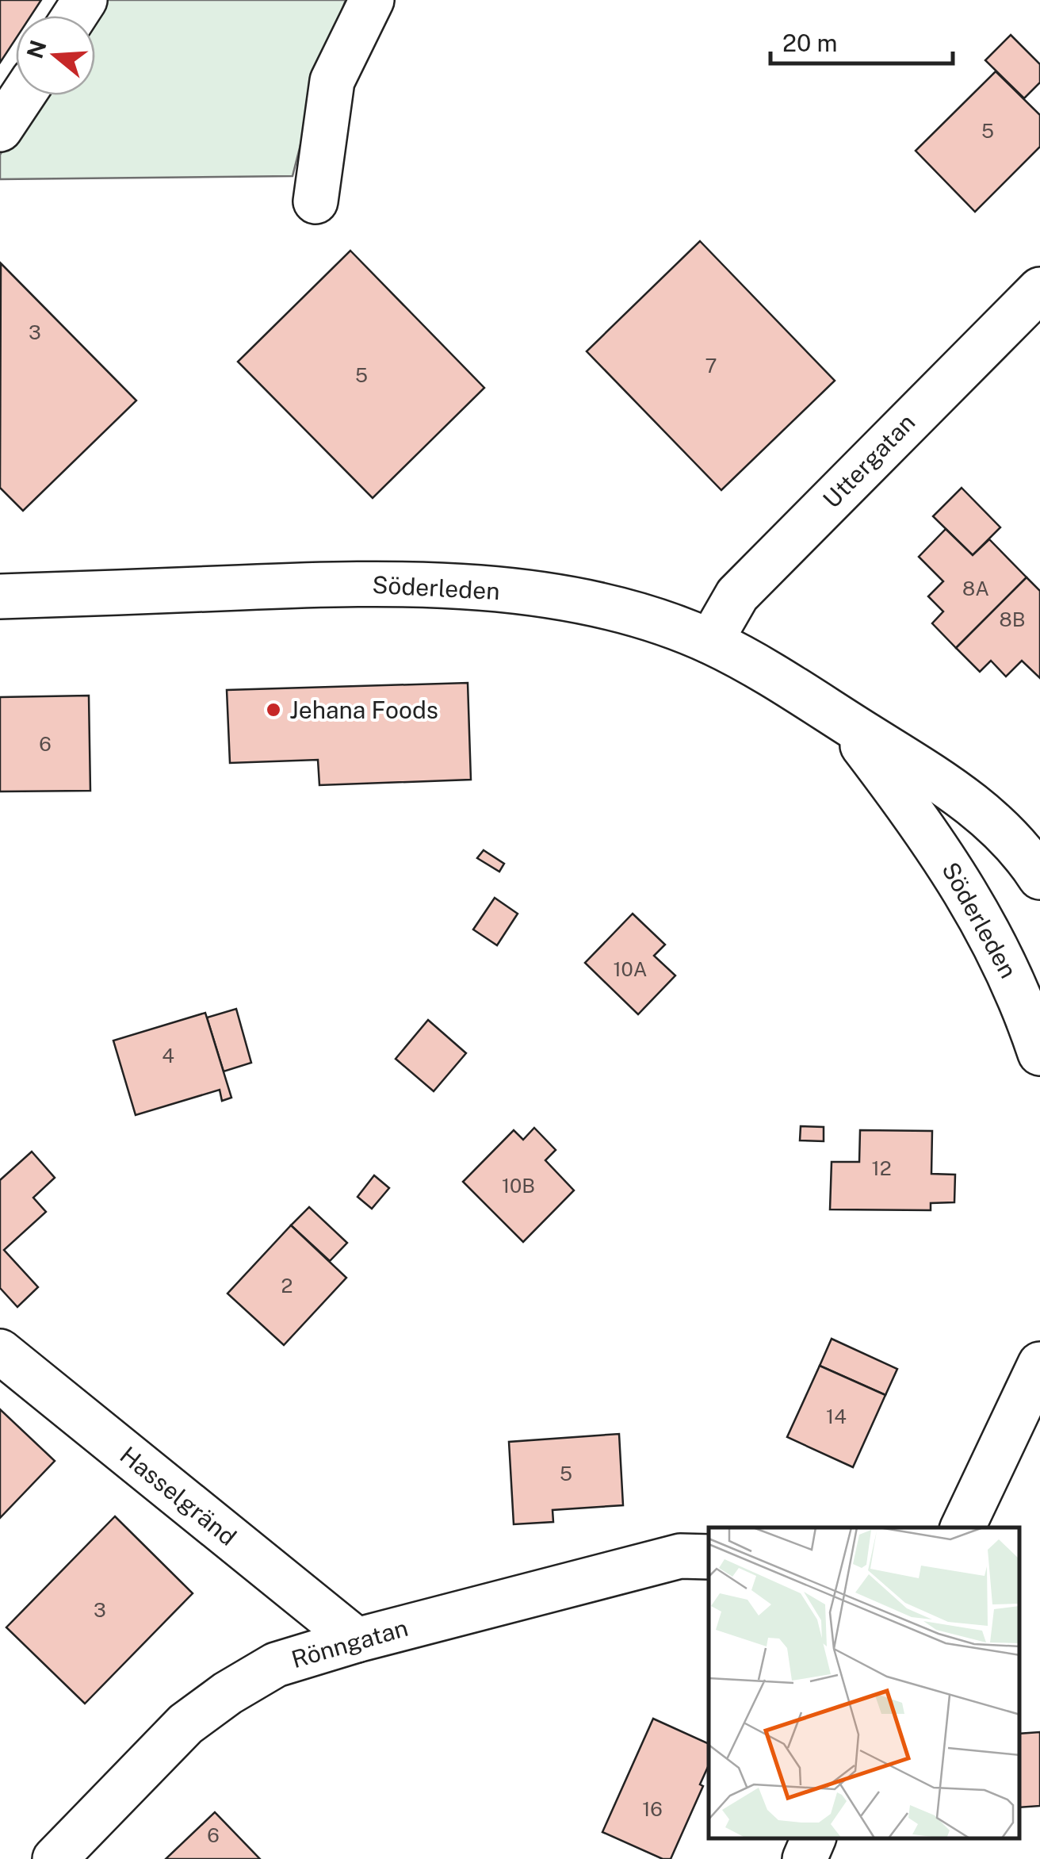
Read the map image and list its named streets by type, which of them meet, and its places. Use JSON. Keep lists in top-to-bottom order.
{
  "streets": {
    "main road": [
      "Uttergatan",
      "Söderleden",
      "Hasselgränd",
      "Rönngatan"
    ]
  },
  "crossings": [
    ["Uttergatan", "Söderleden"],
    ["Hasselgränd", "Rönngatan"]
  ],
  "places": ["Jehana Foods"],
  "house_numbers": [
    "5",
    "3",
    "7",
    "5",
    "8A",
    "8B",
    "6",
    "10A",
    "4",
    "12",
    "10B",
    "2",
    "14",
    "5",
    "3",
    "16",
    "6"
  ],
  "scale_bar": "20 m",
  "north": "left"
}
